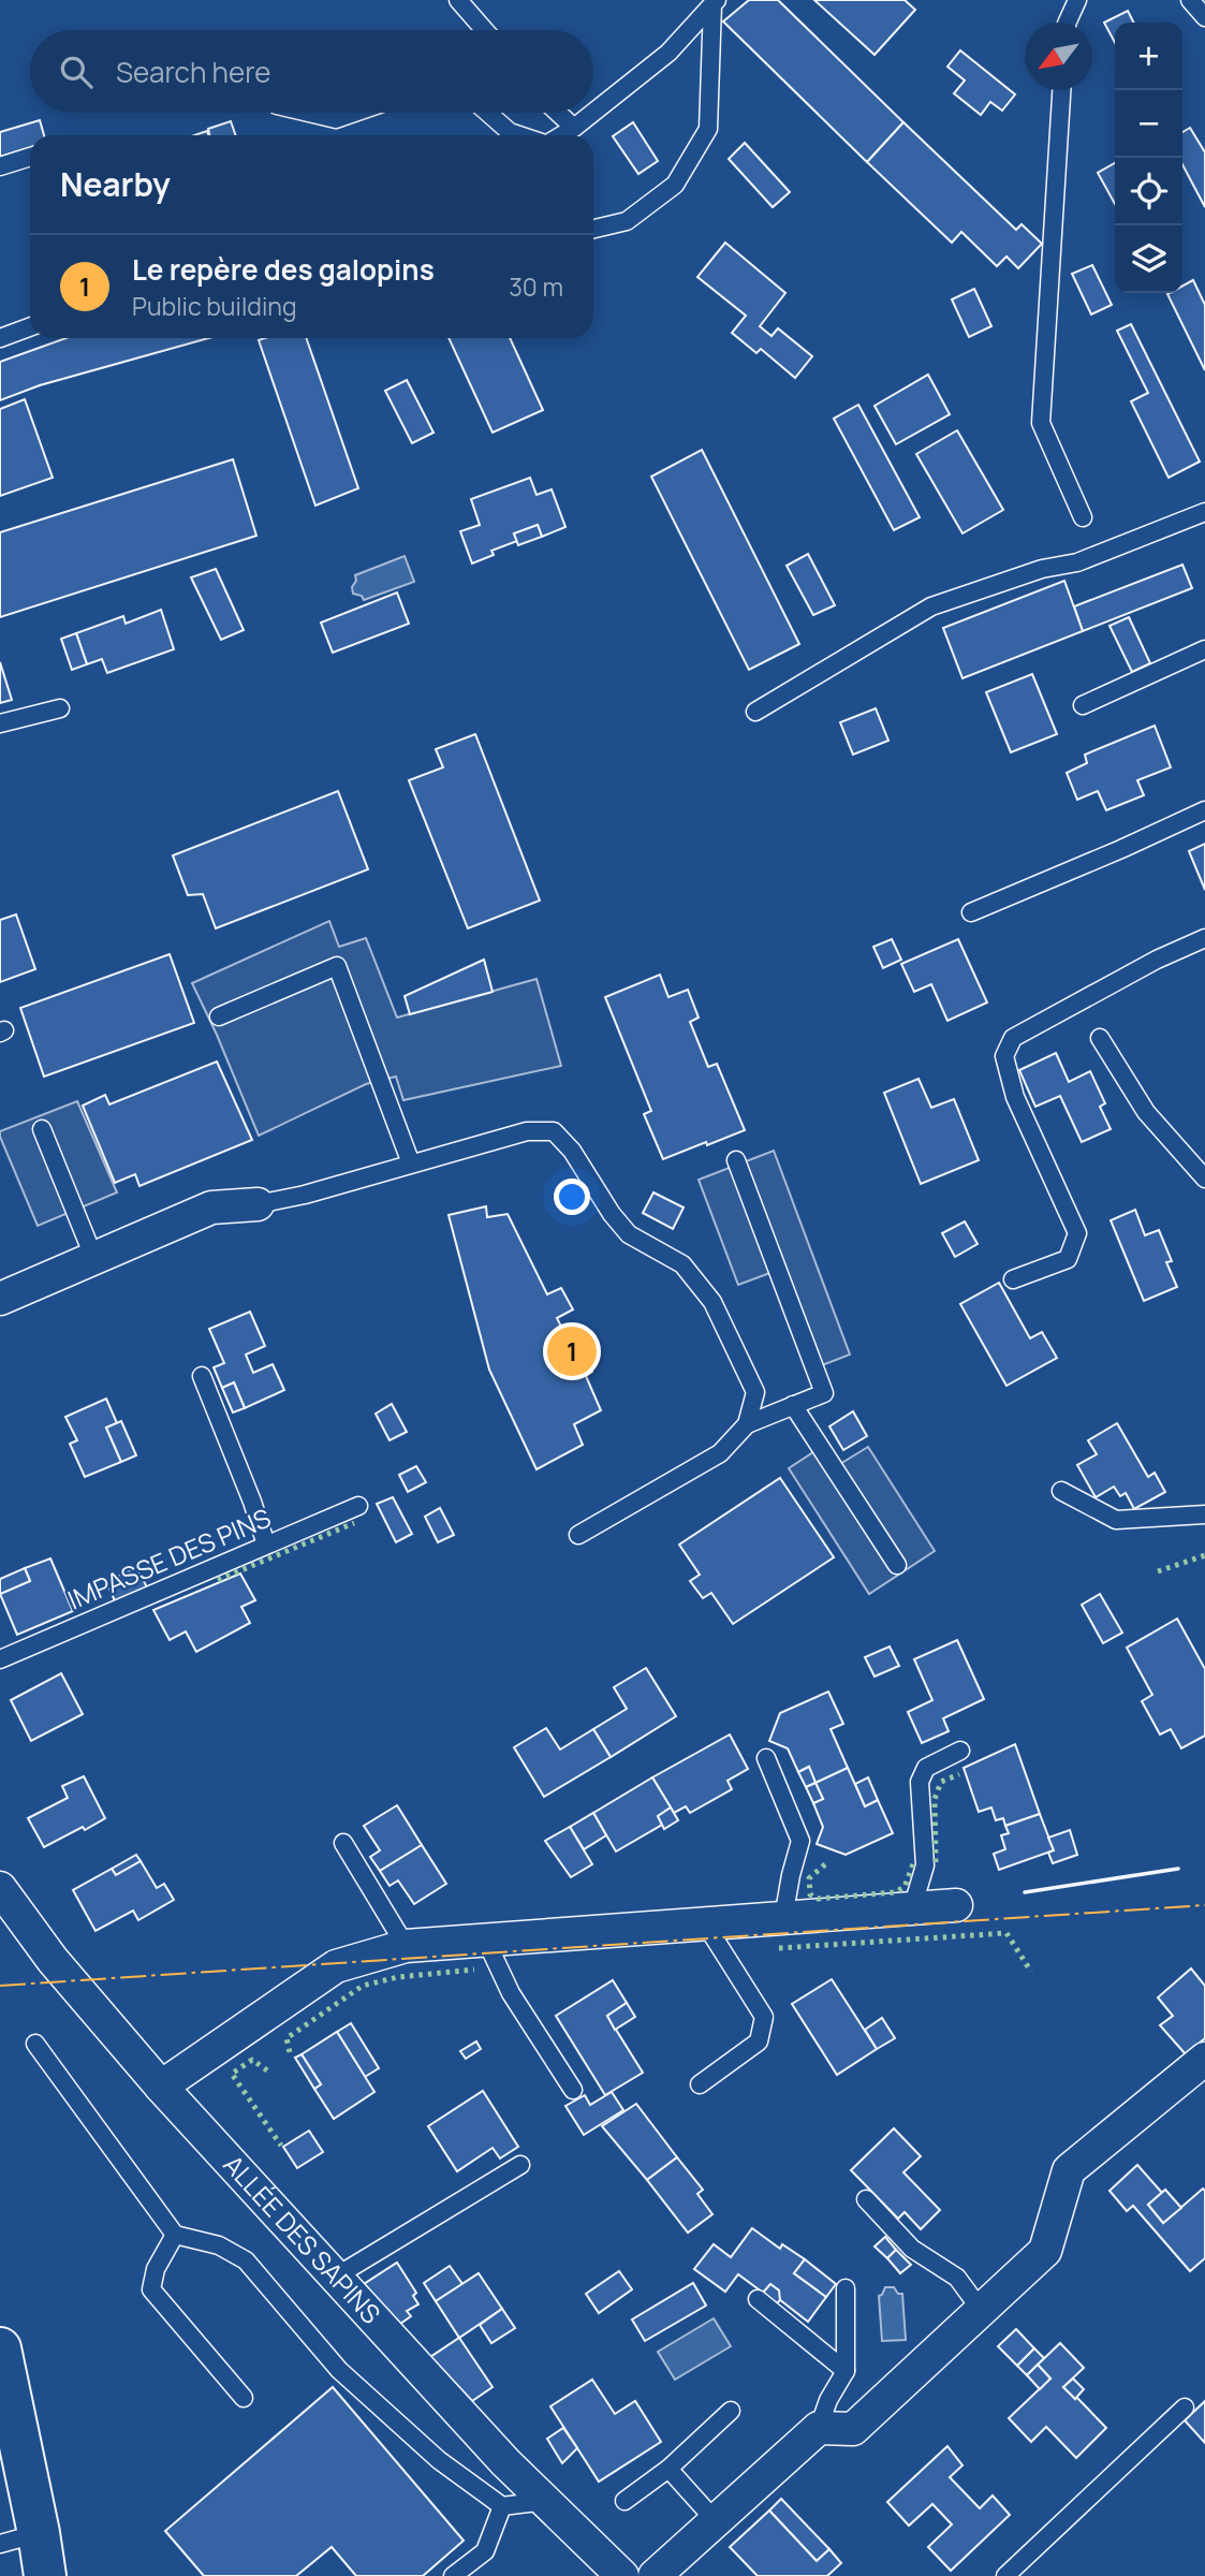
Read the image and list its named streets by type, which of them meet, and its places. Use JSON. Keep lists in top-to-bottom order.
{
  "streets": {
    "street": ["ALLÉE DES SAPINS"],
    "lane": ["IMPASSE DES PINS"]
  },
  "north": "bottom left",
  "page": {
    "map_buttons": ["+", "−"],
    "search": "Search here",
    "heading": "Nearby",
    "list": [
      {
        "mark": "1",
        "name": "Le repère des galopins",
        "note": "Public building",
        "value": "30 m"
      }
    ],
    "pins": "1"
  }
}
